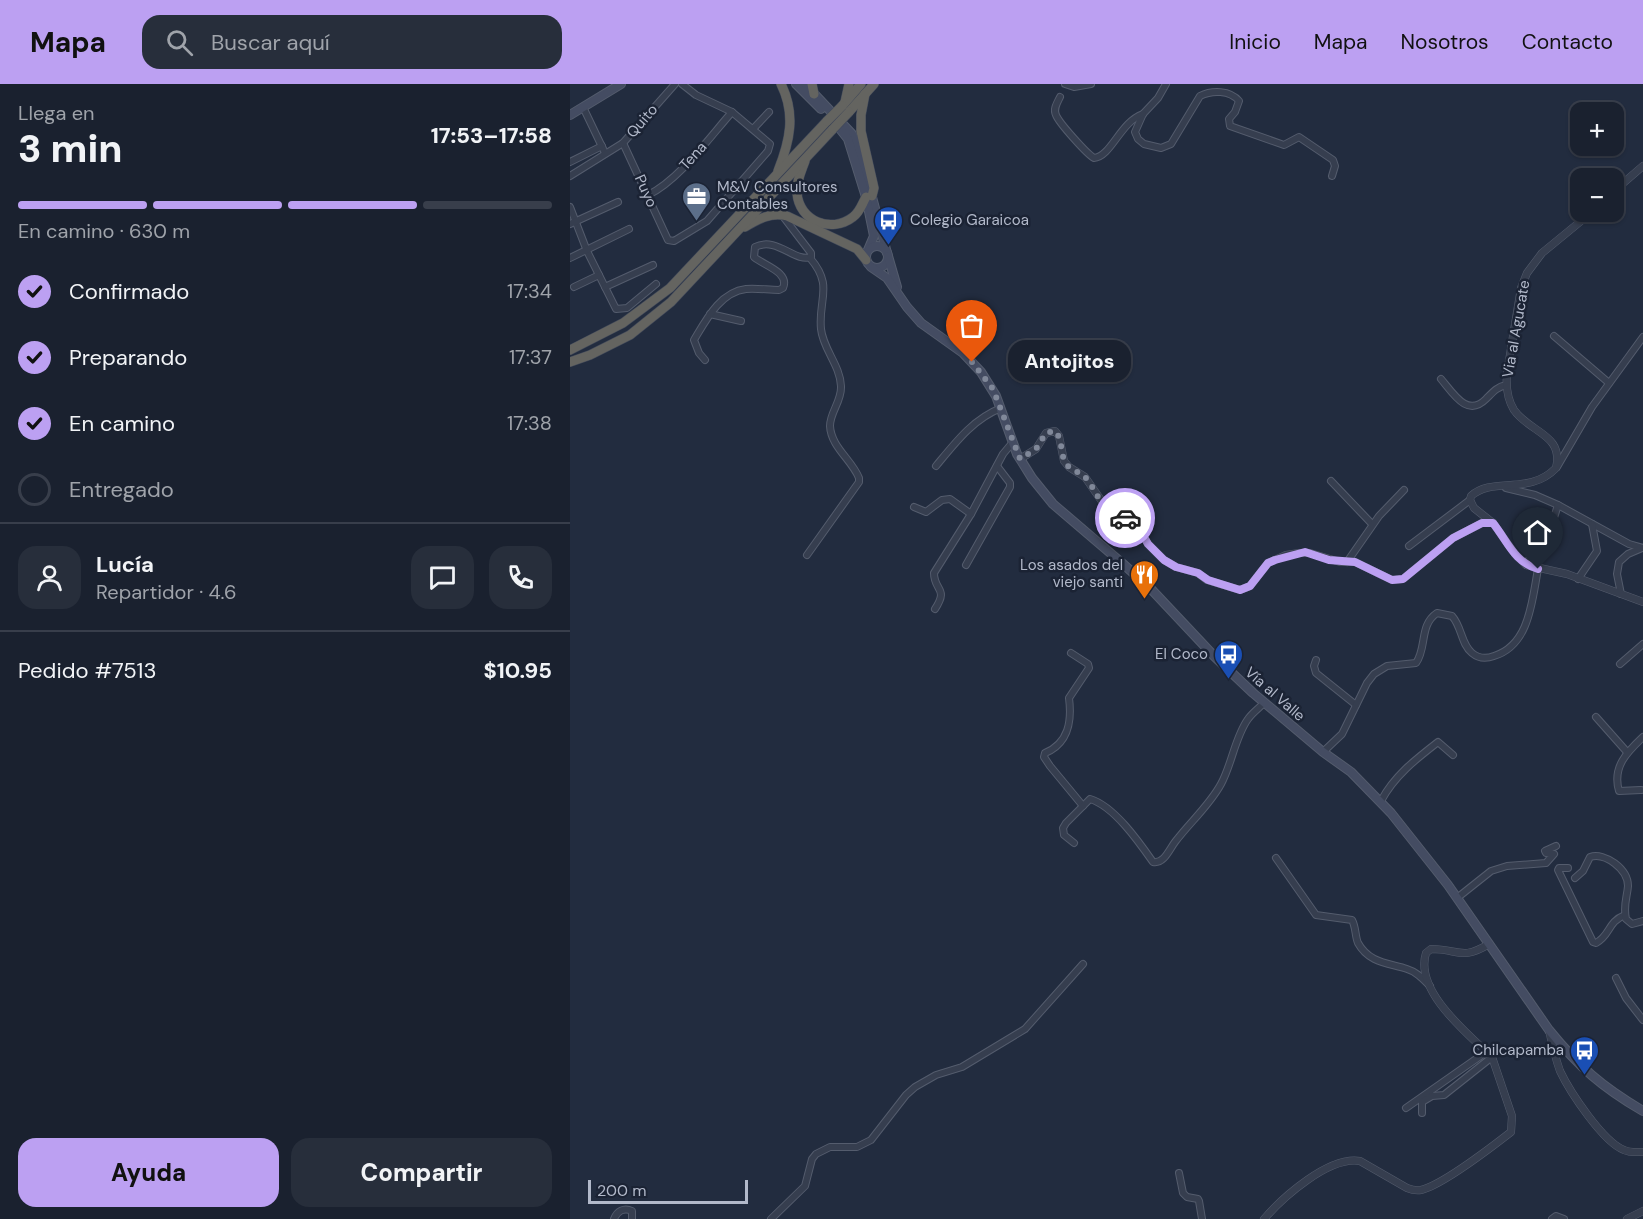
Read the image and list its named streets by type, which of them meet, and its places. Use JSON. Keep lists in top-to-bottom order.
{
  "streets": {
    "main road": ["Vía al Valle"],
    "street": [
      "Quito",
      "Tena",
      "Puyo",
      "Via al Agucate"
    ]
  },
  "crossings": [
    ["Quito", "Puyo"],
    ["Tena", "Puyo"]
  ],
  "places": {
    "office": ["M&V Consultores Contables"],
    "bus stop": ["Colegio Garaicoa", "El Coco", "Chilcapamba"],
    "other": ["Antojitos"],
    "restaurant": ["Los asados del viejo santi"]
  },
  "scale_bar": "200 m",
  "page": {
    "header": "Mapa",
    "search": "Buscar aquí",
    "nav": [
      "Inicio",
      "Mapa",
      "Nosotros",
      "Contacto"
    ],
    "heading": ["3 min", "Llega en", "17:53–17:58"],
    "panel": [
      "Lucía",
      "Repartidor · 4.6",
      "Pedido #7513",
      "$10.95"
    ],
    "map_buttons": ["+", "−"],
    "bar": "En camino · 630 m",
    "list": [
      ["Confirmado", "17:34"],
      ["Preparando", "17:37"],
      ["En camino", "17:38"],
      "Entregado"
    ],
    "bubble": "Antojitos",
    "buttons": ["Ayuda", "Compartir"],
    "scale": "200 m"
  }
}
